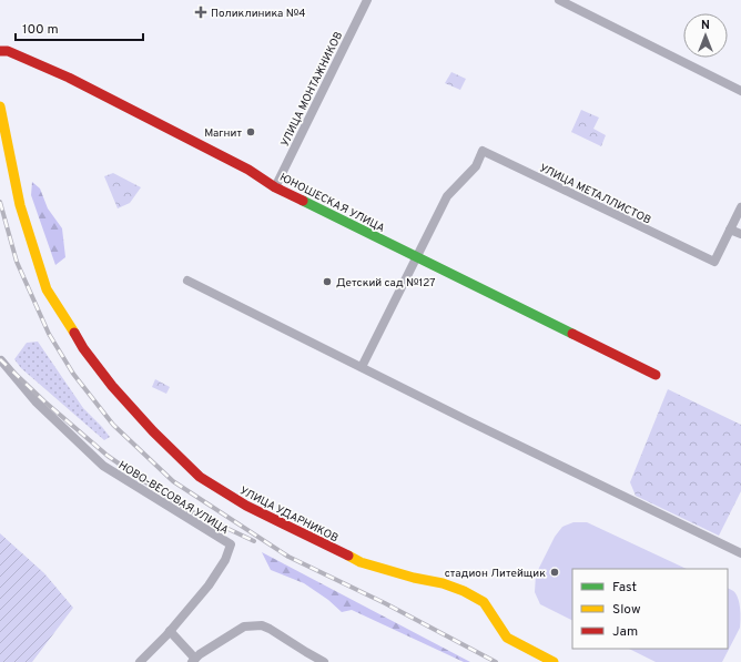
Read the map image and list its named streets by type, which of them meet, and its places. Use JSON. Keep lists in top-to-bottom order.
{
  "streets": {
    "street": [
      "УЛИЦА МОНТАЖНИКОВ",
      "УЛИЦА МЕТАЛЛИСТОВ",
      "ЮНОШЕСКАЯ УЛИЦА",
      "НОВО-ВЕСОВАЯ УЛИЦА",
      "УЛИЦА УДАРНИКОВ"
    ]
  },
  "crossings": [
    ["УЛИЦА МОНТАЖНИКОВ", "ЮНОШЕСКАЯ УЛИЦА"],
    ["УЛИЦА МЕТАЛЛИСТОВ", "ЮНОШЕСКАЯ УЛИЦА"]
  ],
  "places": {
    "health": ["Поликлиника №4"],
    "other": ["Магнит", "Детский сад №127", "стадион Литейщик"]
  },
  "legend": ["Fast", "Slow", "Jam"],
  "scale_bar": "100 m",
  "north": "top"
}
